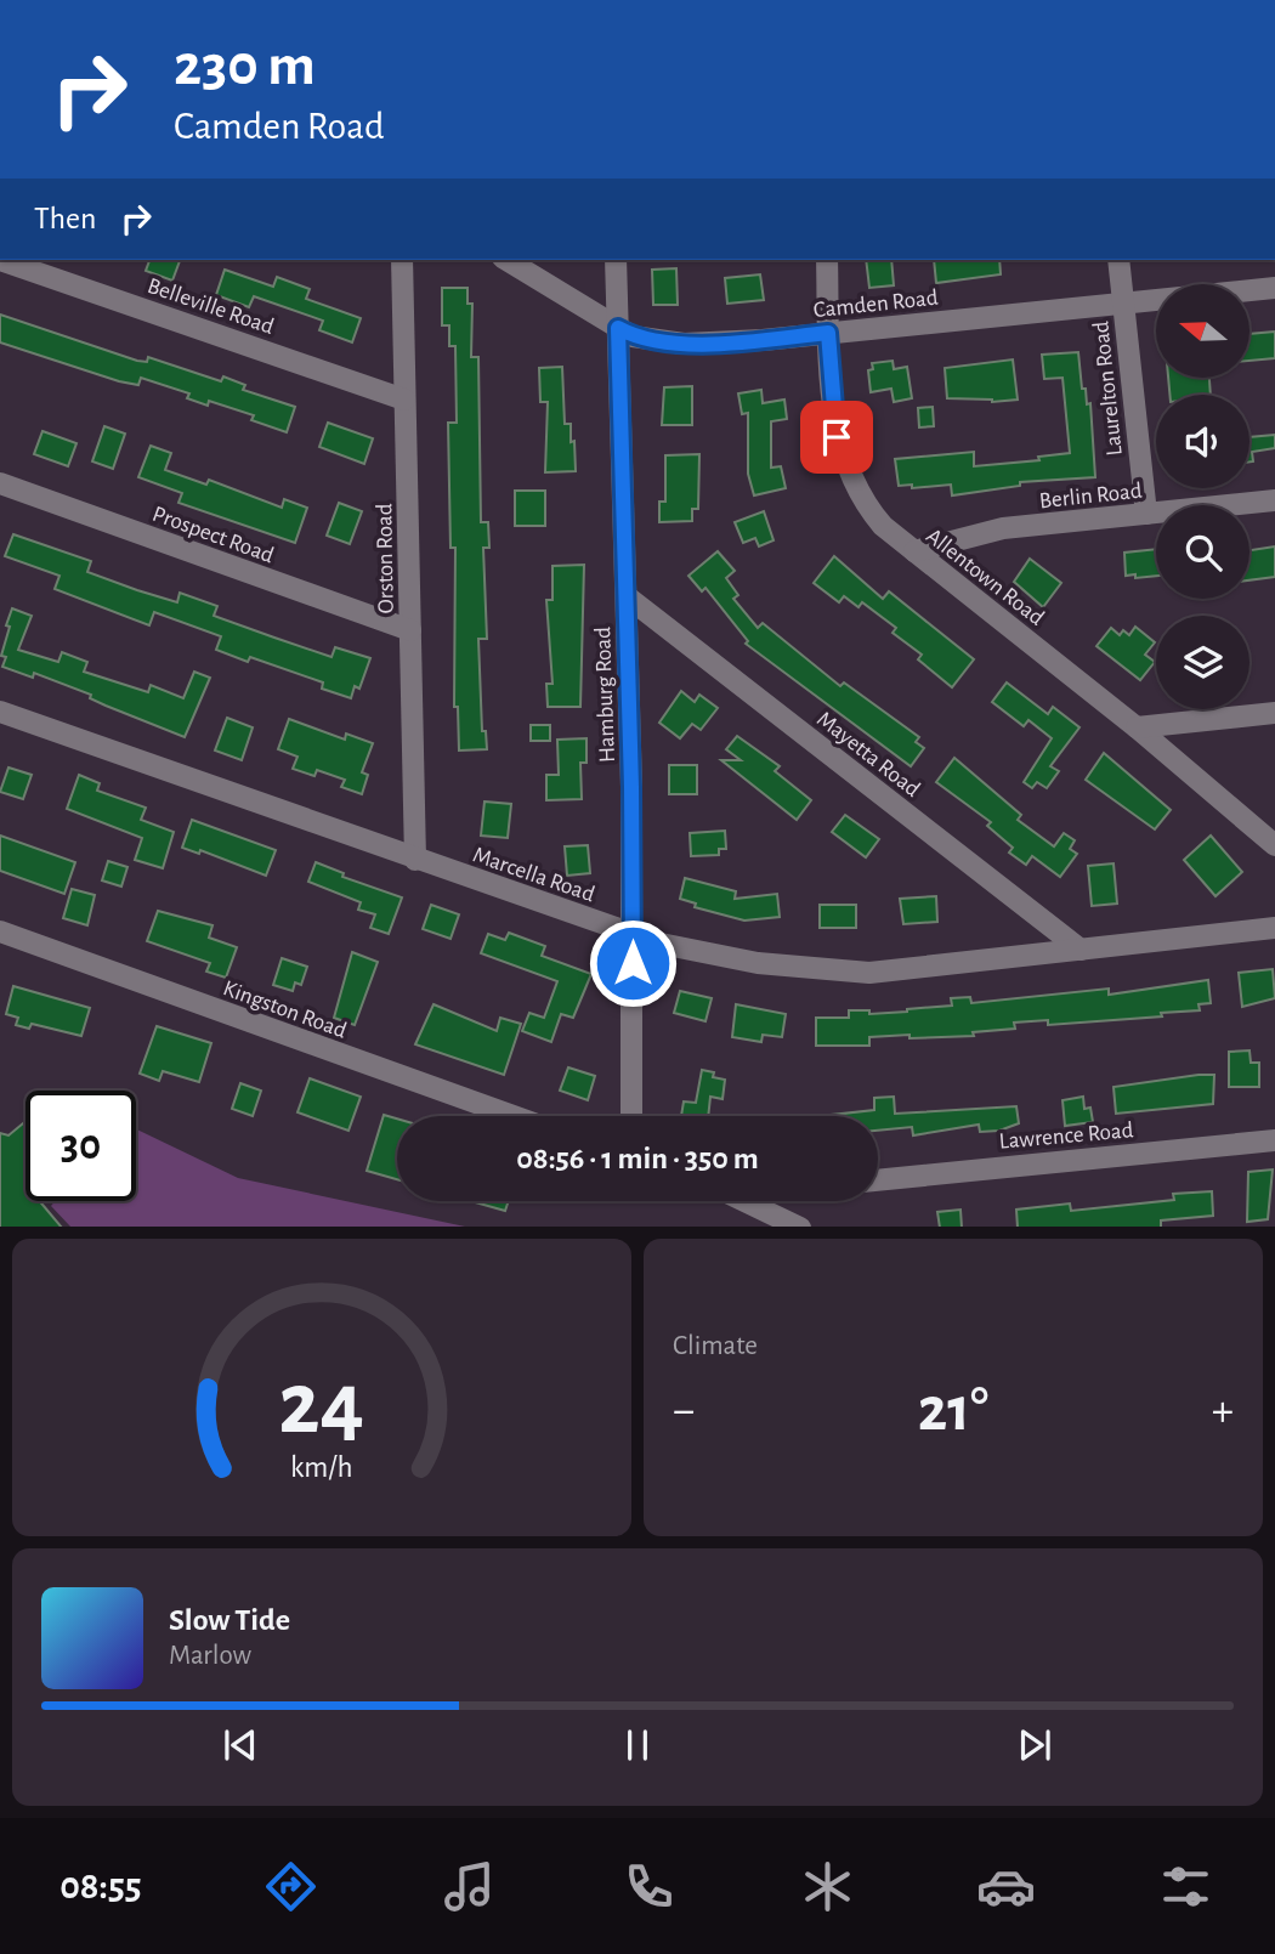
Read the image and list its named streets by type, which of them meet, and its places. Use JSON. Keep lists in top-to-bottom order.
{
  "streets": {
    "street": [
      "Camden Road",
      "Belleville Road",
      "Laurelton Road",
      "Berlin Road",
      "Prospect Road",
      "Orston Road",
      "Allentown Road",
      "Hamburg Road",
      "Mayetta Road",
      "Marcella Road",
      "Kingston Road",
      "Lawrence Road"
    ]
  },
  "crossings": [
    ["Camden Road", "Laurelton Road"],
    ["Camden Road", "Allentown Road"],
    ["Camden Road", "Hamburg Road"],
    ["Belleville Road", "Orston Road"],
    ["Laurelton Road", "Berlin Road"],
    ["Berlin Road", "Allentown Road"],
    ["Prospect Road", "Orston Road"],
    ["Orston Road", "Marcella Road"],
    ["Hamburg Road", "Mayetta Road"],
    ["Hamburg Road", "Marcella Road"],
    ["Mayetta Road", "Marcella Road"]
  ],
  "north": "left",
  "page": {
    "turn": ["230 m", "Camden Road"],
    "then": "Then",
    "limit": "30",
    "trip": "08:56 · 1 min · 350 m",
    "tile": "Climate",
    "heat": ["−", "21°", "+"],
    "song": ["Slow Tide", "Marlow"],
    "tabs": "08:55",
    "gauge": ["24", "km/h"]
  }
}
